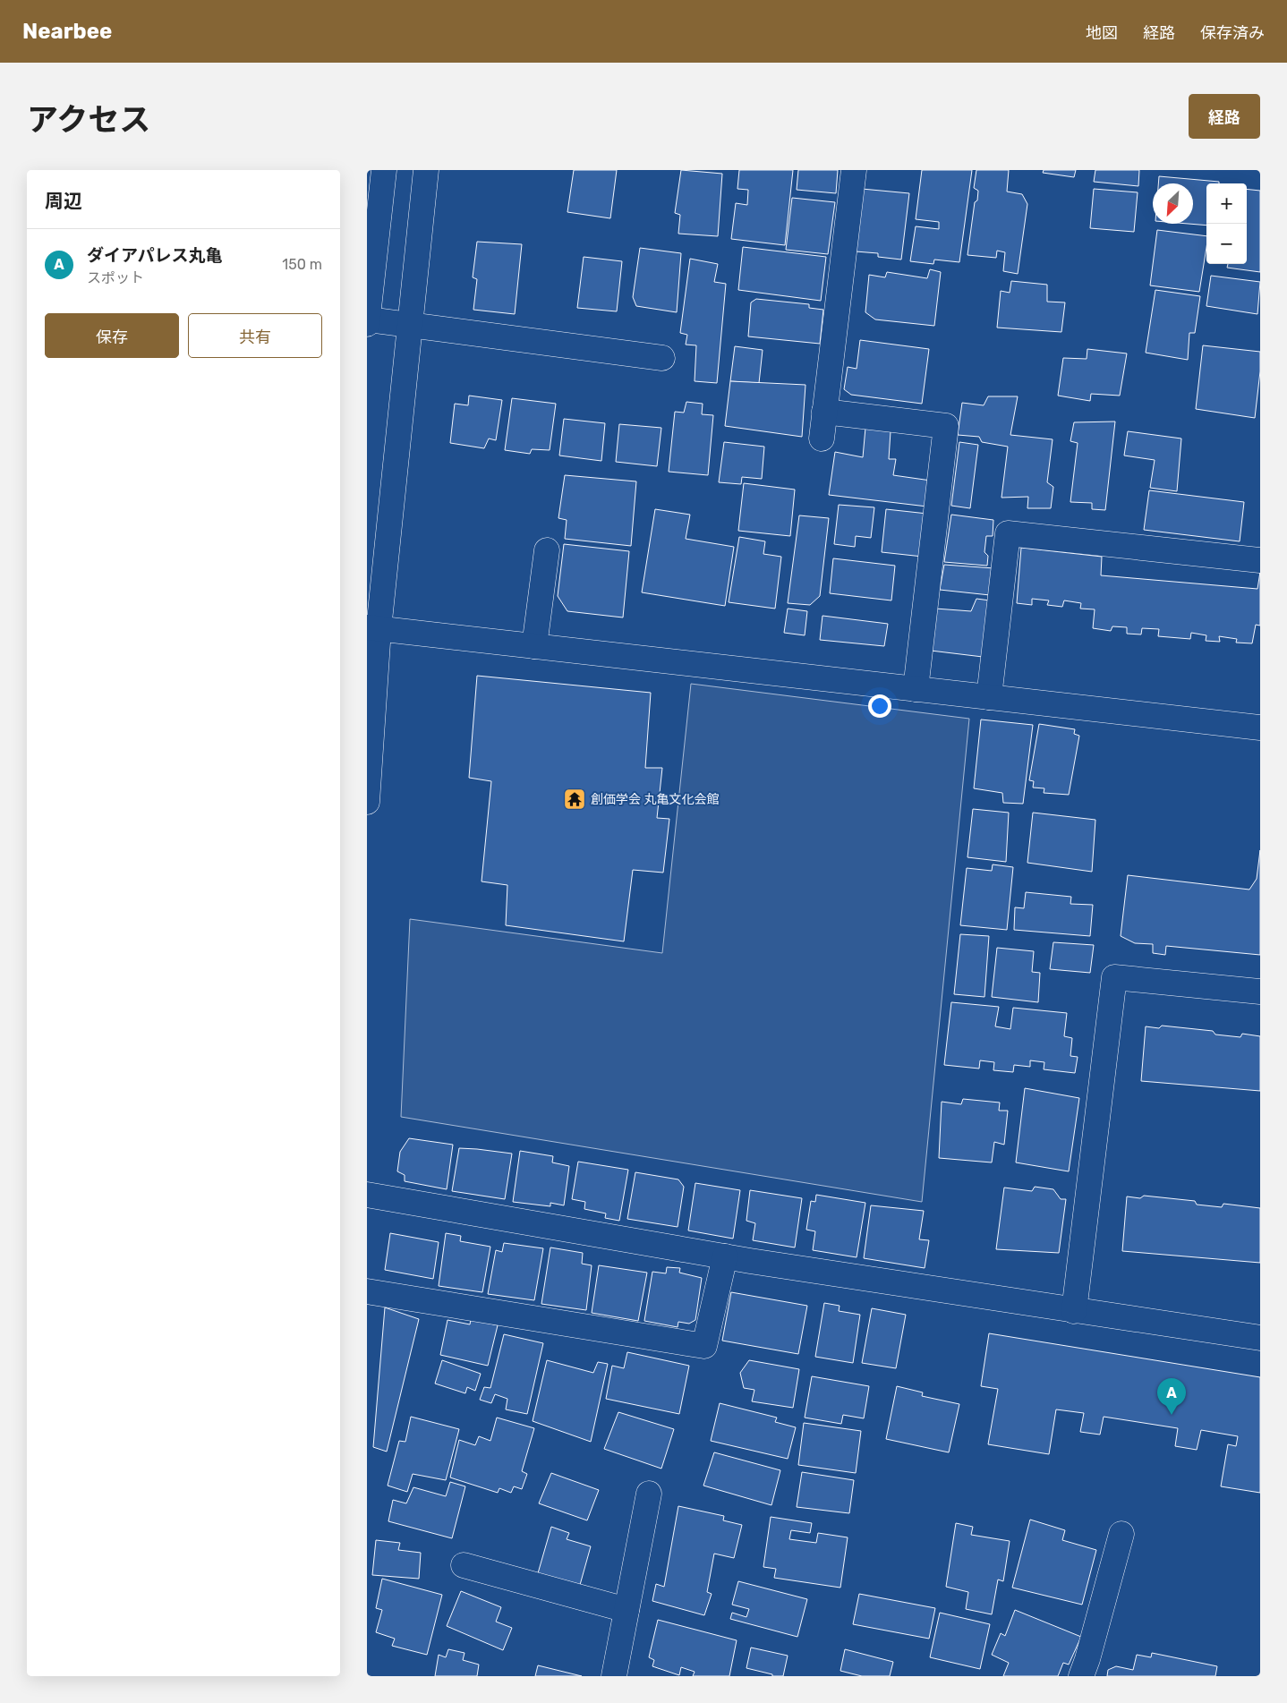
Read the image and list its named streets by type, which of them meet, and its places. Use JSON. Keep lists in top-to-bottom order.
{
  "places": {
    "temple": ["創価学会 丸亀文化会館"]
  },
  "north": "bottom left",
  "page": {
    "header": "Nearbee",
    "nav": ["地図", "経路", "保存済み"],
    "title": "アクセス",
    "buttons": [
      "経路",
      ["保存", "共有"]
    ],
    "heading": "周辺",
    "map_buttons": ["+", "−"],
    "list": [
      {
        "mark": "A",
        "name": "ダイアパレス丸亀",
        "note": "スポット",
        "value": "150 m"
      }
    ],
    "pins": "A"
  }
}
